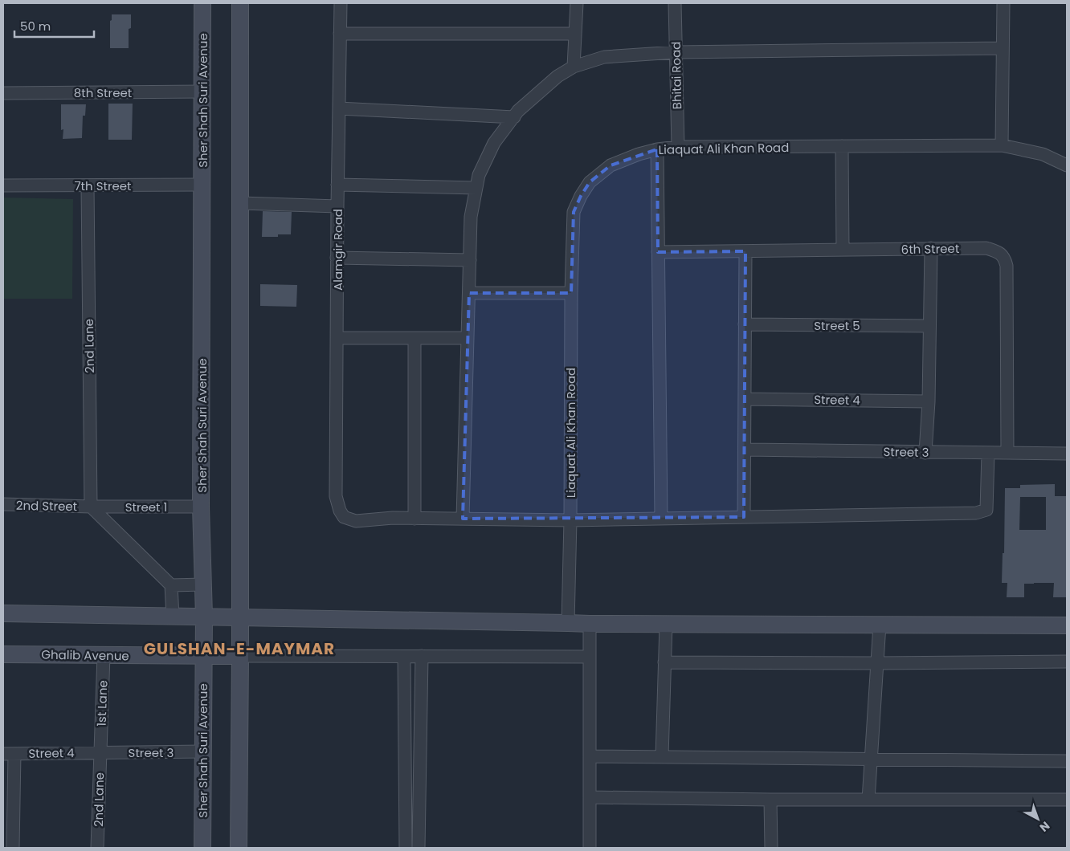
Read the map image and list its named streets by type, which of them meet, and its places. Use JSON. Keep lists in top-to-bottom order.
{
  "streets": {
    "street": [
      "Bhitai Road",
      "8th Street",
      "Sher Shah Suri Avenue",
      "Liaquat Ali Khan Road",
      "7th Street",
      "6th Street",
      "Alamgir Road",
      "Street 5",
      "2nd Lane",
      "Street 4",
      "Street 3",
      "2nd Street",
      "Street 1",
      "Ghalib Avenue",
      "1st Lane"
    ]
  },
  "crossings": [
    ["Bhitai Road", "Liaquat Ali Khan Road"],
    ["8th Street", "Sher Shah Suri Avenue"],
    ["Sher Shah Suri Avenue", "7th Street"],
    ["Sher Shah Suri Avenue", "Street 3"],
    ["Sher Shah Suri Avenue", "Street 1"],
    ["Sher Shah Suri Avenue", "Ghalib Avenue"],
    ["7th Street", "2nd Lane"],
    ["6th Street", "Street 3"],
    ["2nd Lane", "Street 4"],
    ["2nd Lane", "Street 3"],
    ["2nd Lane", "2nd Street"],
    ["2nd Lane", "Street 1"],
    ["2nd Lane", "1st Lane"],
    ["Street 4", "Street 3"],
    ["Street 4", "1st Lane"],
    ["Street 3", "1st Lane"],
    ["2nd Street", "Street 1"],
    ["Ghalib Avenue", "1st Lane"]
  ],
  "districts": ["GULSHAN-E-MAYMAR"],
  "scale_bar": "50 m",
  "north": "bottom right"
}
